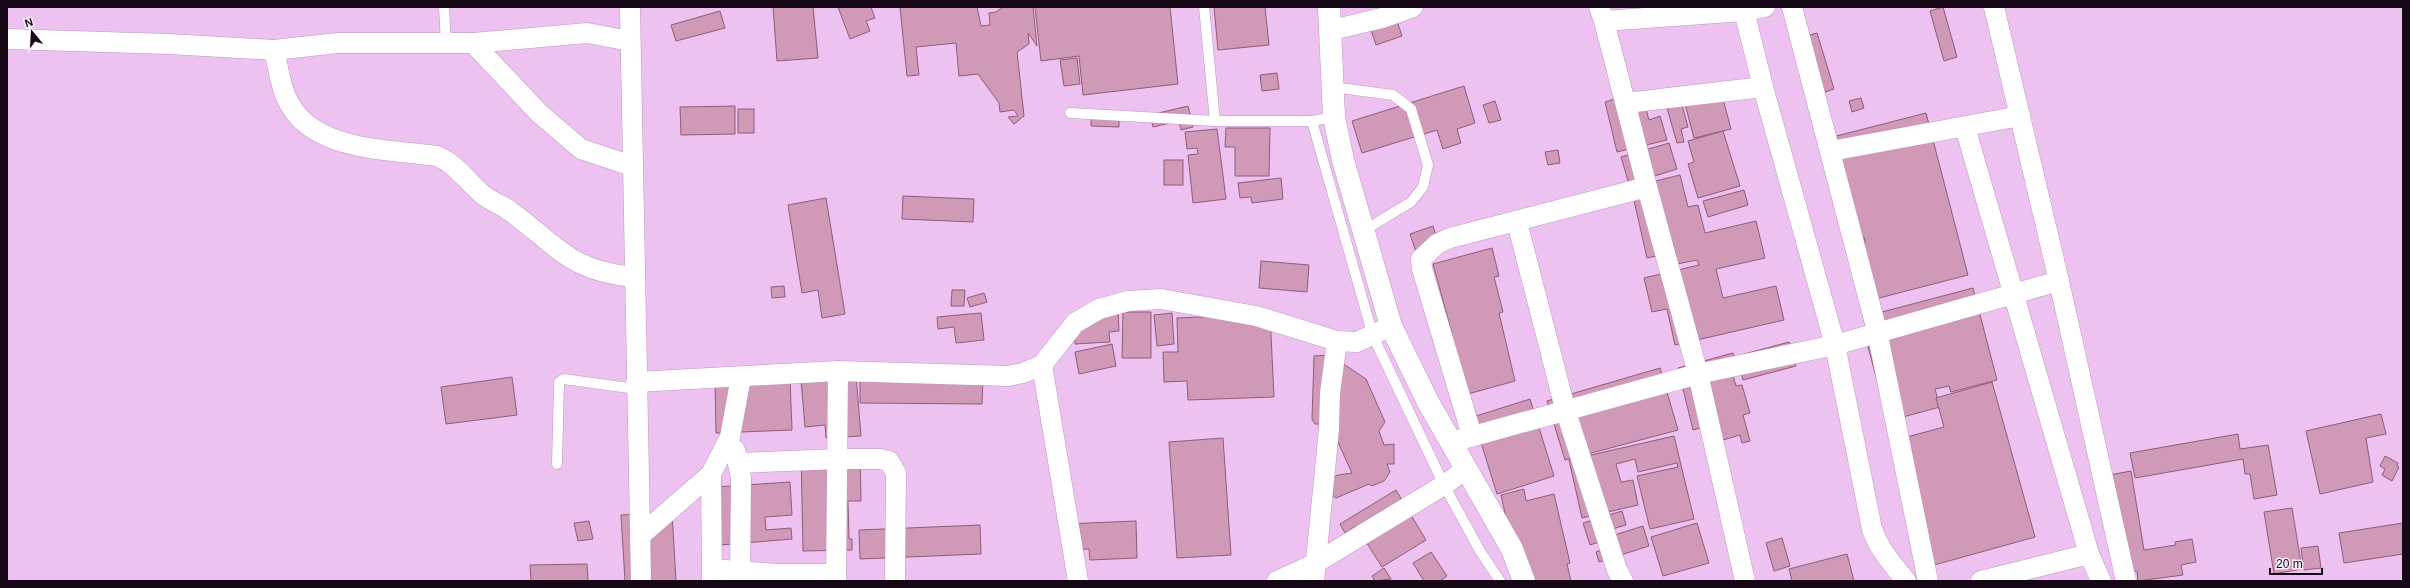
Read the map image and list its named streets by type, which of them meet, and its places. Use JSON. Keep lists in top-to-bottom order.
{
  "scale_bar": "20 m",
  "north": "top"
}
